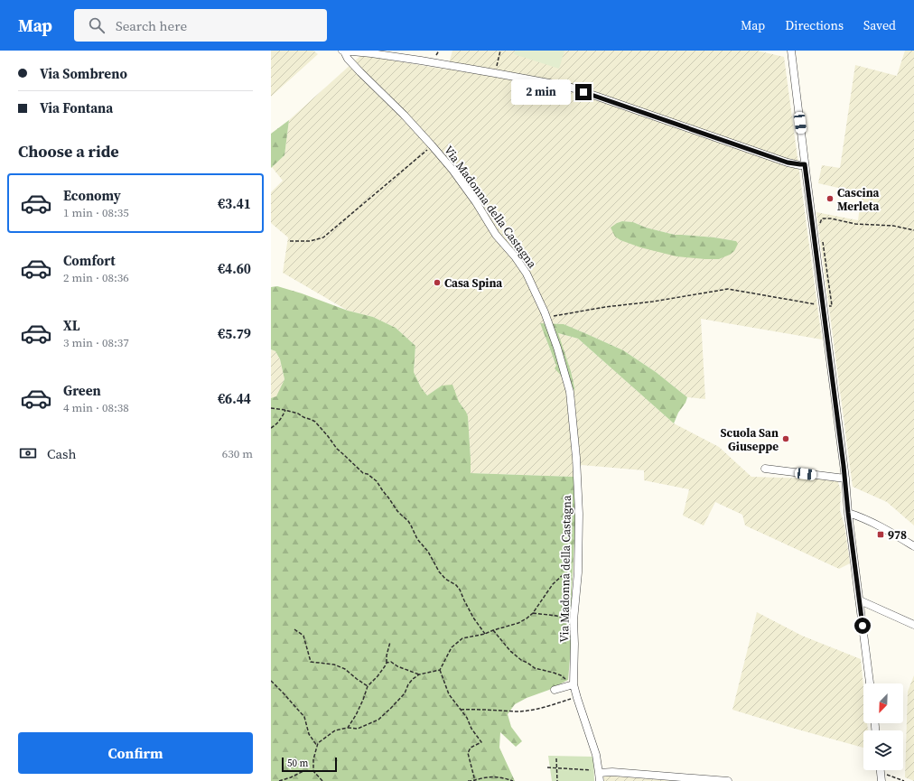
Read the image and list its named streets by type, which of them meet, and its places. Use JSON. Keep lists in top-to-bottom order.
{
  "streets": {
    "street": ["Via Madonna della Castagna"]
  },
  "places": {
    "other": ["Cascina Merleta", "Casa Spina", "Scuola San Giuseppe"],
    "transit": ["978"]
  },
  "scale_bar": "50 m",
  "north": "bottom left",
  "page": {
    "header": "Map",
    "search": "Search here",
    "nav": ["Map", "Directions", "Saved"],
    "banner": ["Via Sombreno", "Via Fontana"],
    "bubble": "2 min",
    "heading": "Choose a ride",
    "list": [
      {
        "name": "Economy",
        "note": "1 min · 08:35",
        "value": "€3.41"
      },
      {
        "name": "Comfort",
        "note": "2 min · 08:36",
        "value": "€4.60"
      },
      {
        "name": "XL",
        "note": "3 min · 08:37",
        "value": "€5.79"
      },
      {
        "name": "Green",
        "note": "4 min · 08:38",
        "value": "€6.44"
      }
    ],
    "pay": ["Cash", "630 m"],
    "buttons": "Confirm",
    "scale": "50 m"
  }
}
